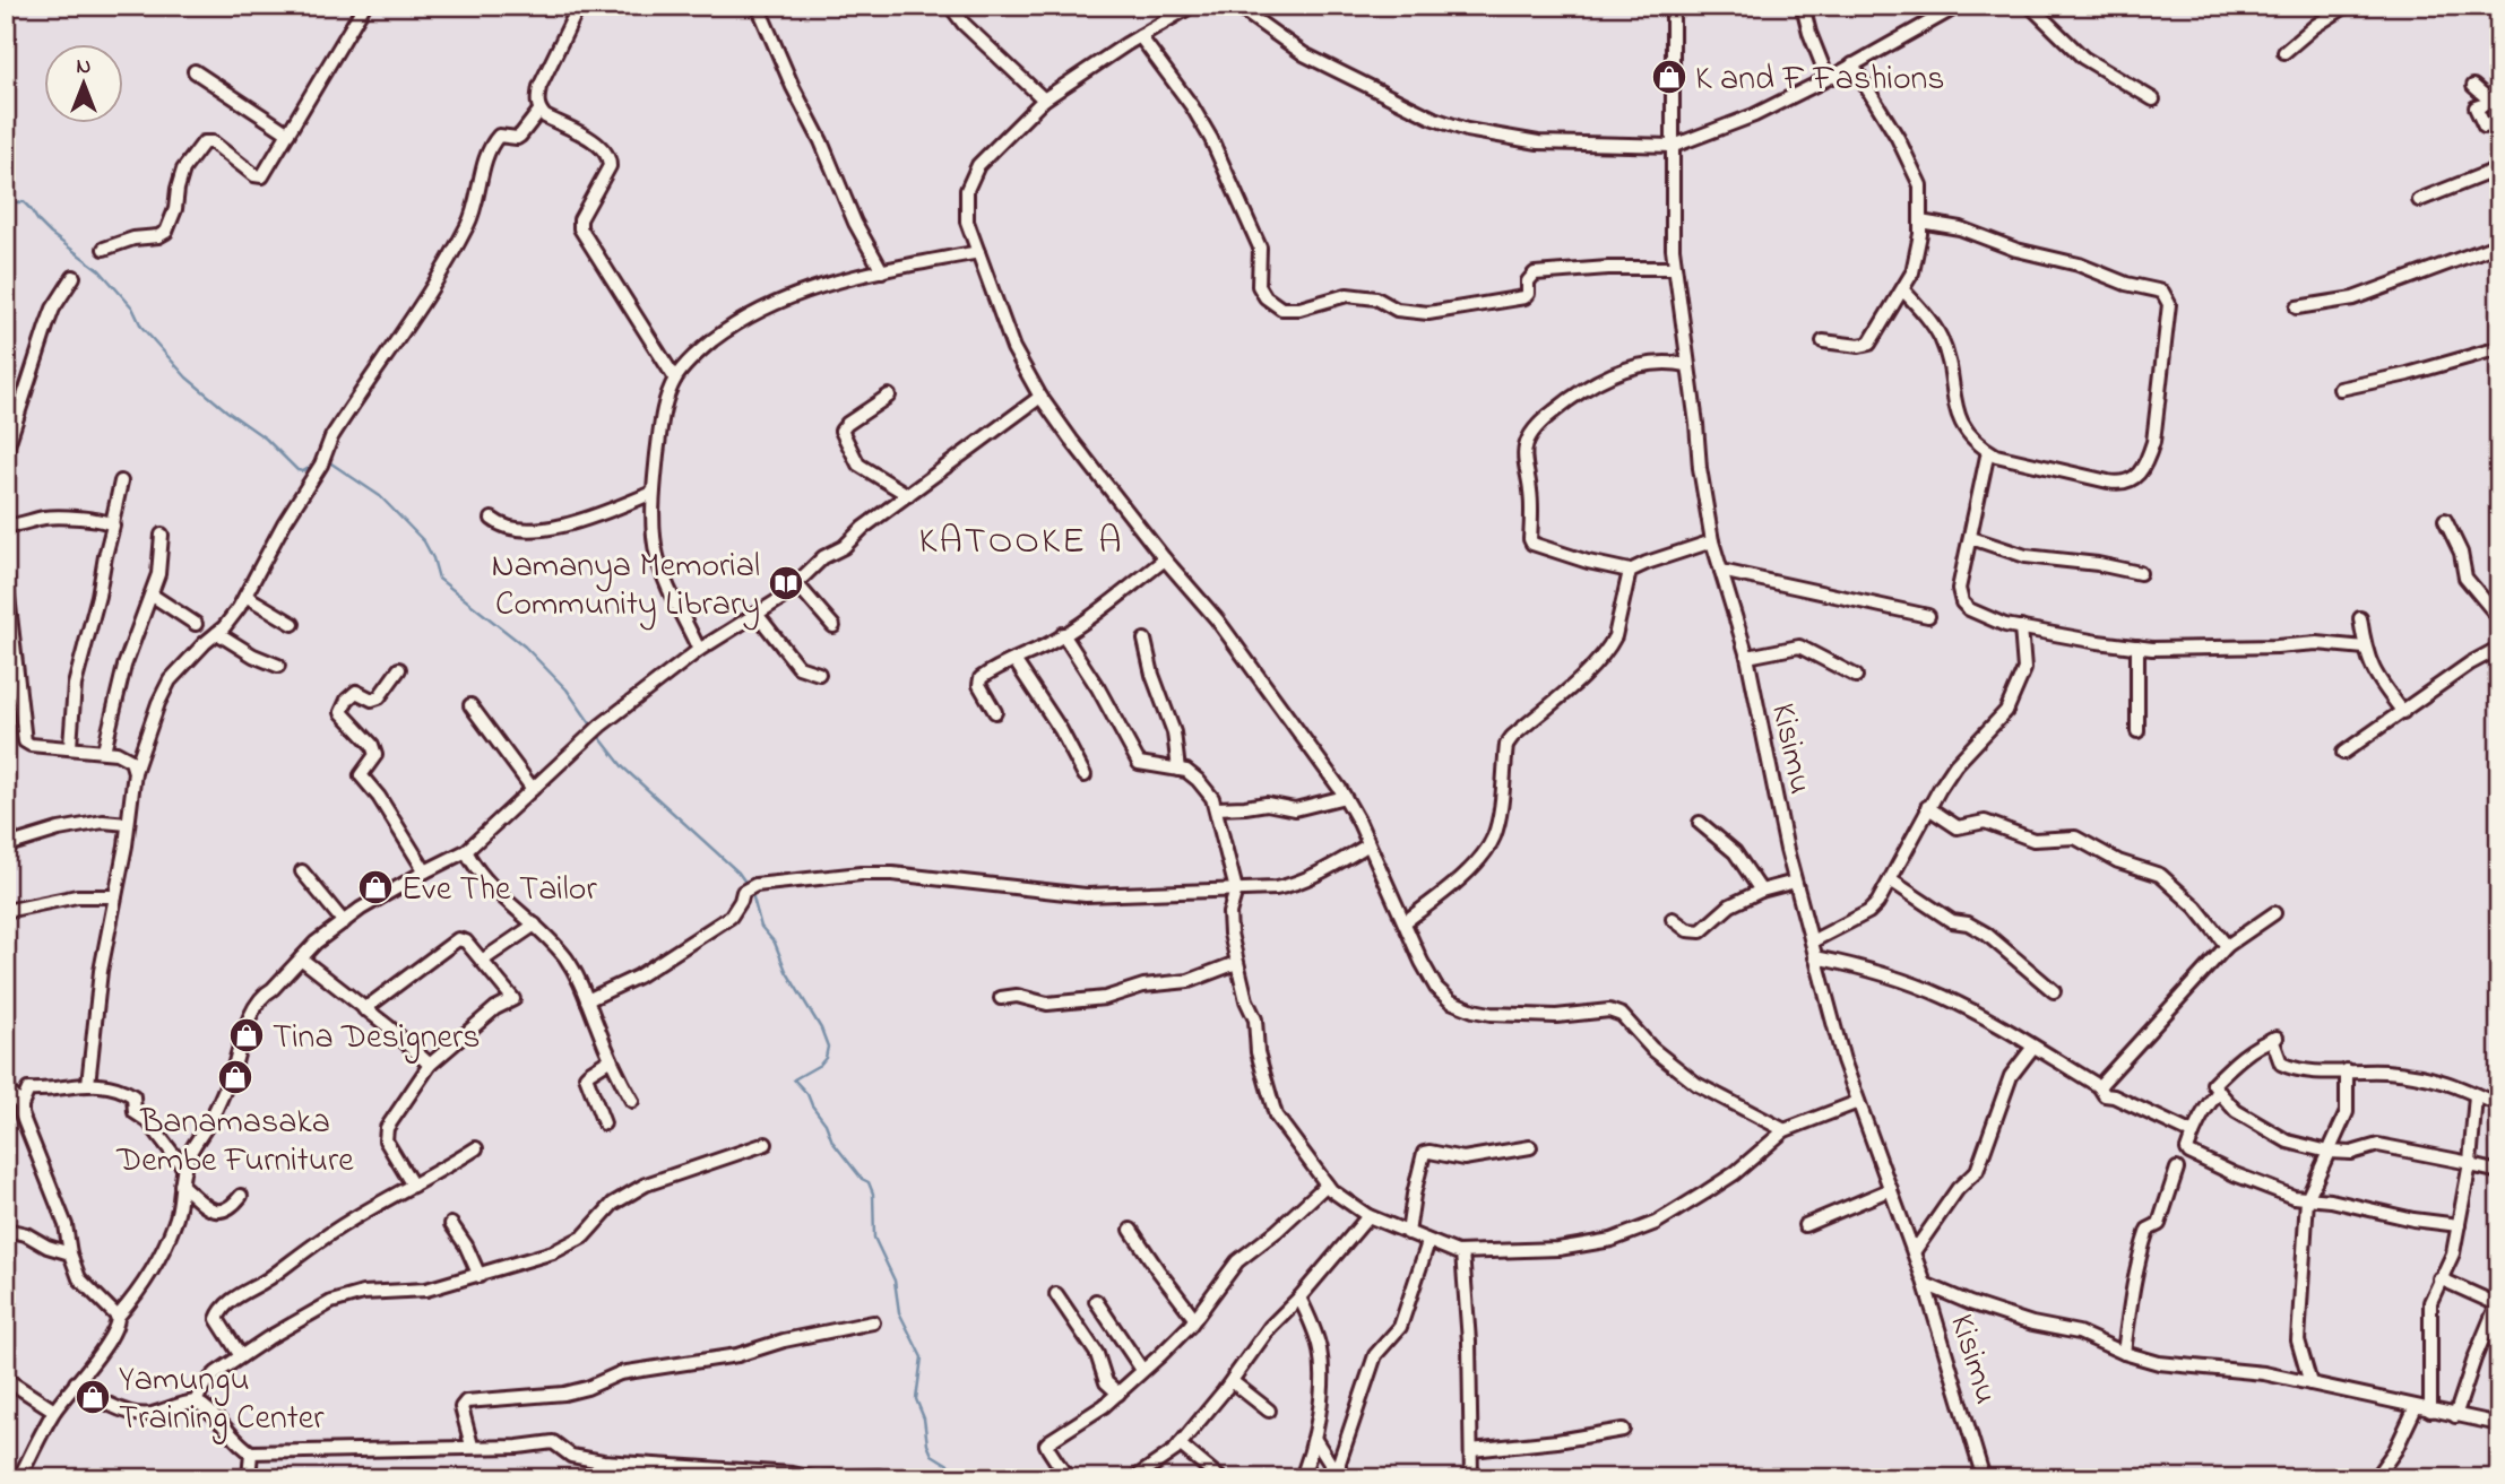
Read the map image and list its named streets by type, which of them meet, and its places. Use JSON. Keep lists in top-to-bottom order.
{
  "streets": {
    "street": ["Kisimu"]
  },
  "districts": ["KATOOKE A"],
  "places": {
    "shop": [
      "K and F Fashions",
      "Eve The Tailor",
      "Tina Designers",
      "Banamasaka Dembe Furniture",
      "Yamungu Training Center"
    ],
    "library": ["Namanya Memorial Community Library"]
  },
  "north": "top"
}
